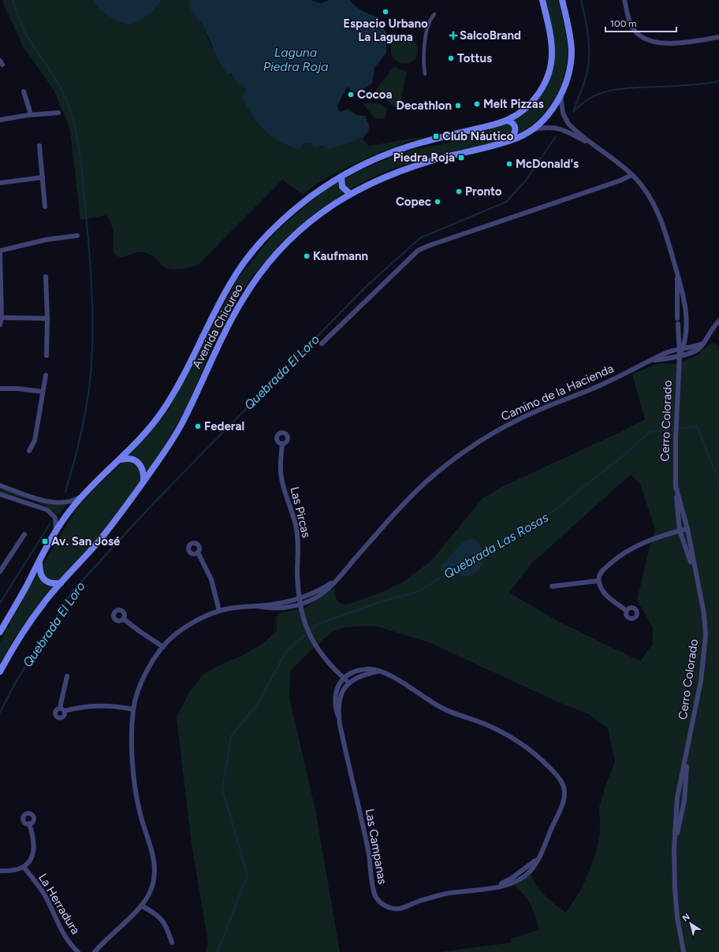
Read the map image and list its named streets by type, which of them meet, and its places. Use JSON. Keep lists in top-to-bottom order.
{
  "streets": {
    "main road": ["Avenida Chicureo"],
    "street": [
      "Camino de la Hacienda",
      "Cerro Colorado",
      "Las Pircas",
      "Las Campanas",
      "La Herradura"
    ]
  },
  "crossings": [
    ["Avenida Chicureo", "Cerro Colorado"],
    ["Camino de la Hacienda", "Cerro Colorado"],
    ["Camino de la Hacienda", "Las Pircas"]
  ],
  "water": ["Laguna Piedra Roja", "Quebrada El Loro", "Quebrada Las Rosas"],
  "places": {
    "other": [
      "Espacio Urbano La Laguna",
      "Tottus",
      "Cocoa",
      "Melt Pizzas",
      "Decathlon",
      "McDonald's",
      "Pronto",
      "Copec",
      "Kaufmann",
      "Federal"
    ],
    "health": ["SalcoBrand"],
    "transit": ["Club Náutico", "Piedra Roja", "Av. San José"]
  },
  "scale_bar": "100 m",
  "north": "top left"
}
